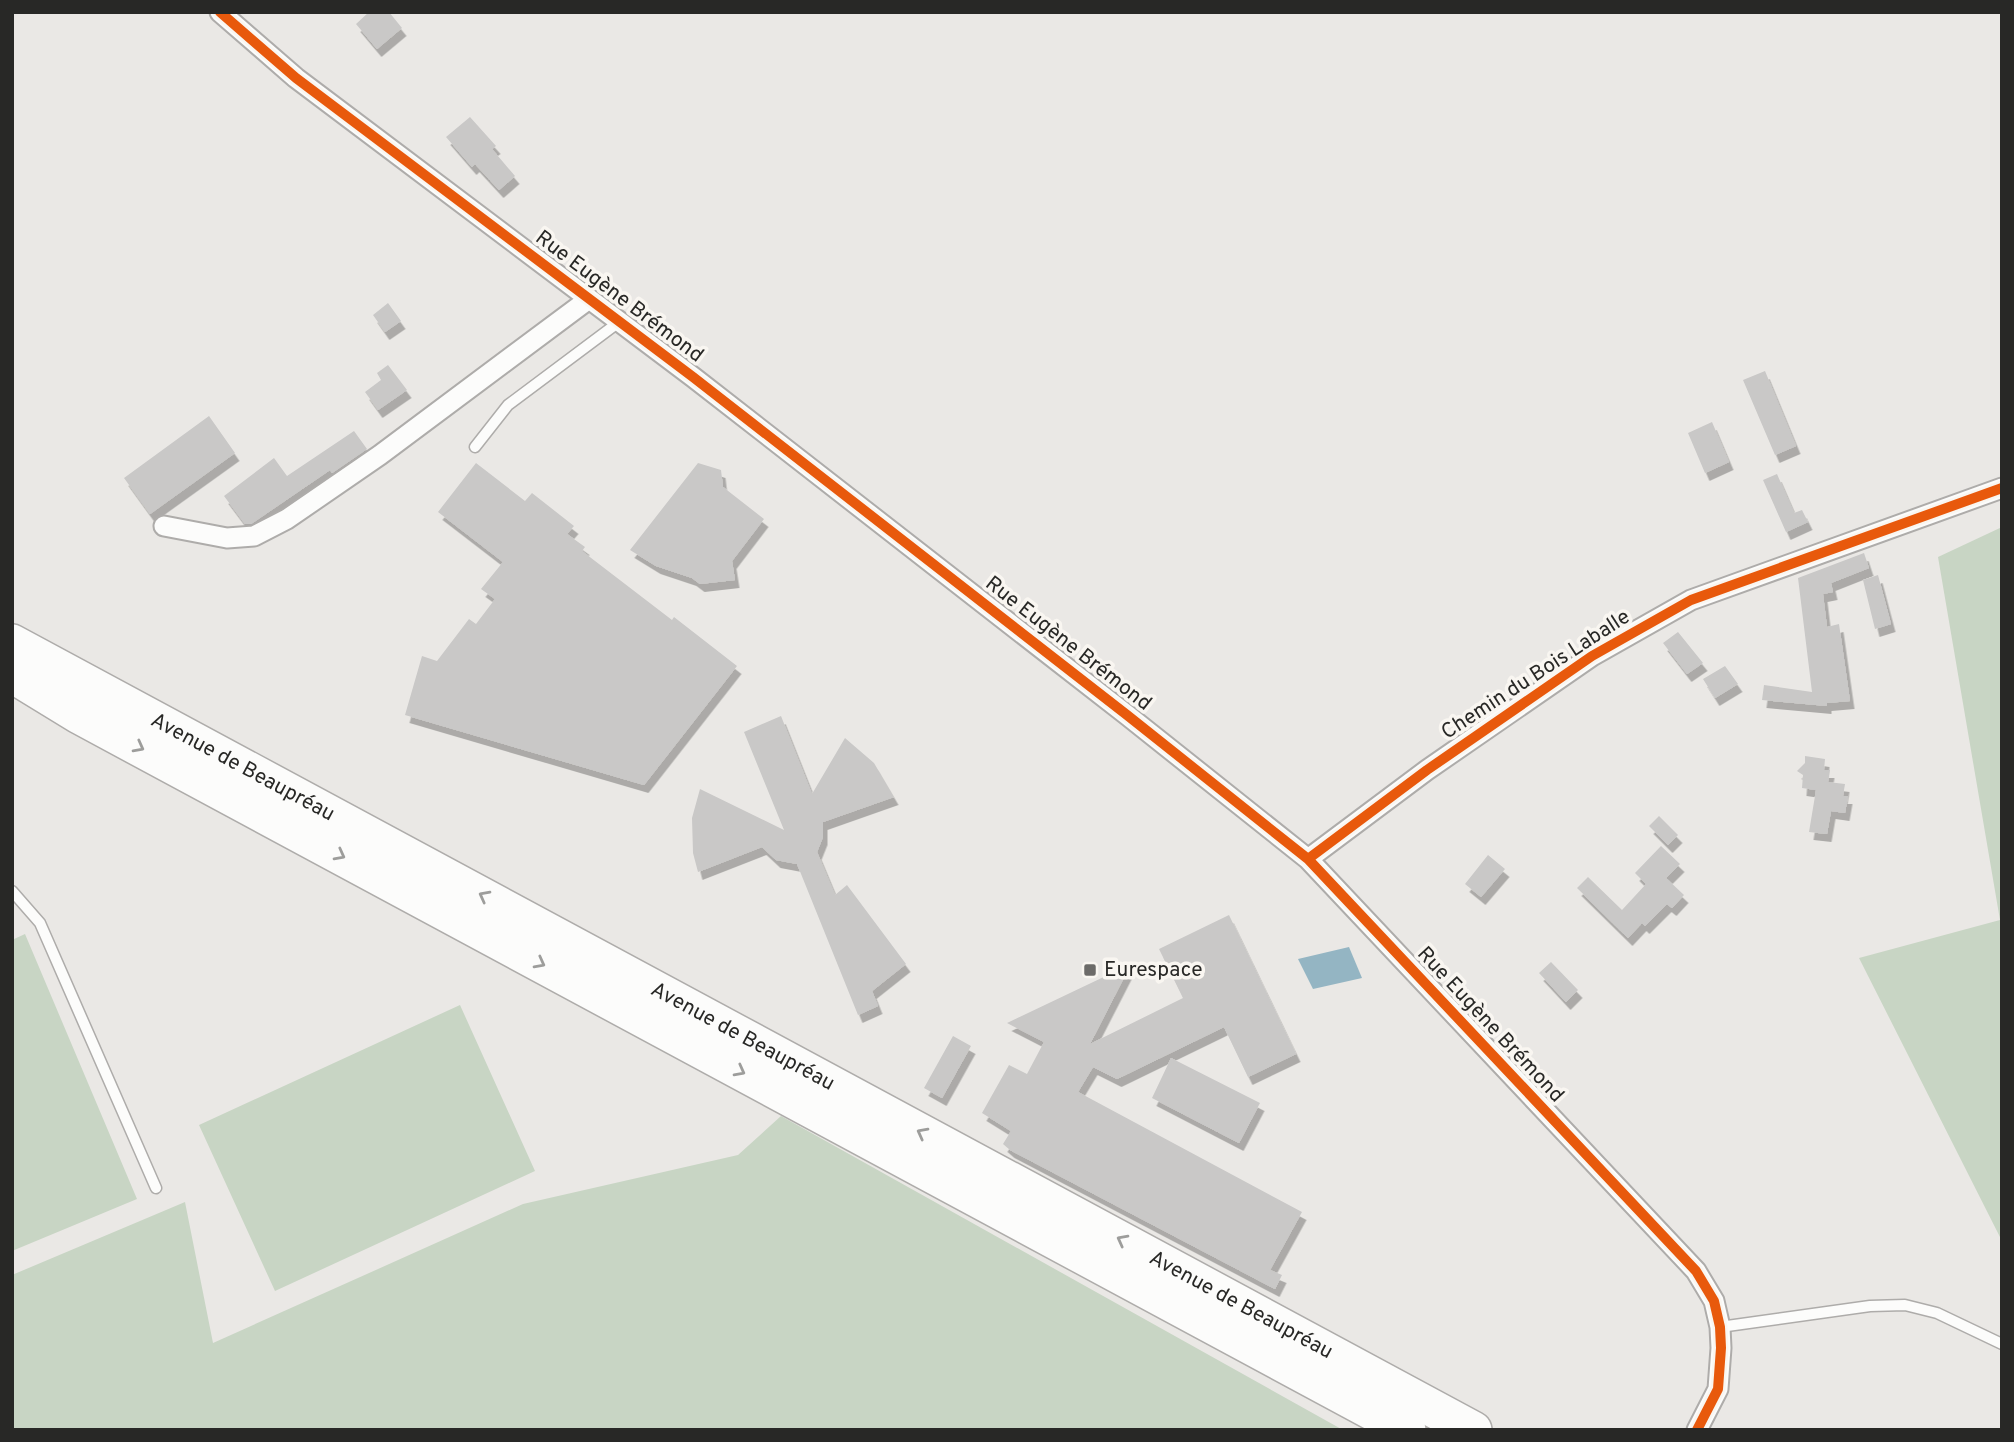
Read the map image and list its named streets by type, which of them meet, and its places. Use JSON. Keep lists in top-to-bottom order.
{
  "streets": {
    "highway": ["Avenue de Beaupréau"],
    "street": ["Rue Eugène Brémond", "Chemin du Bois Laballe"]
  },
  "crossings": [
    ["Rue Eugène Brémond", "Chemin du Bois Laballe"]
  ],
  "places": {
    "transit": ["Eurespace"]
  }
}
